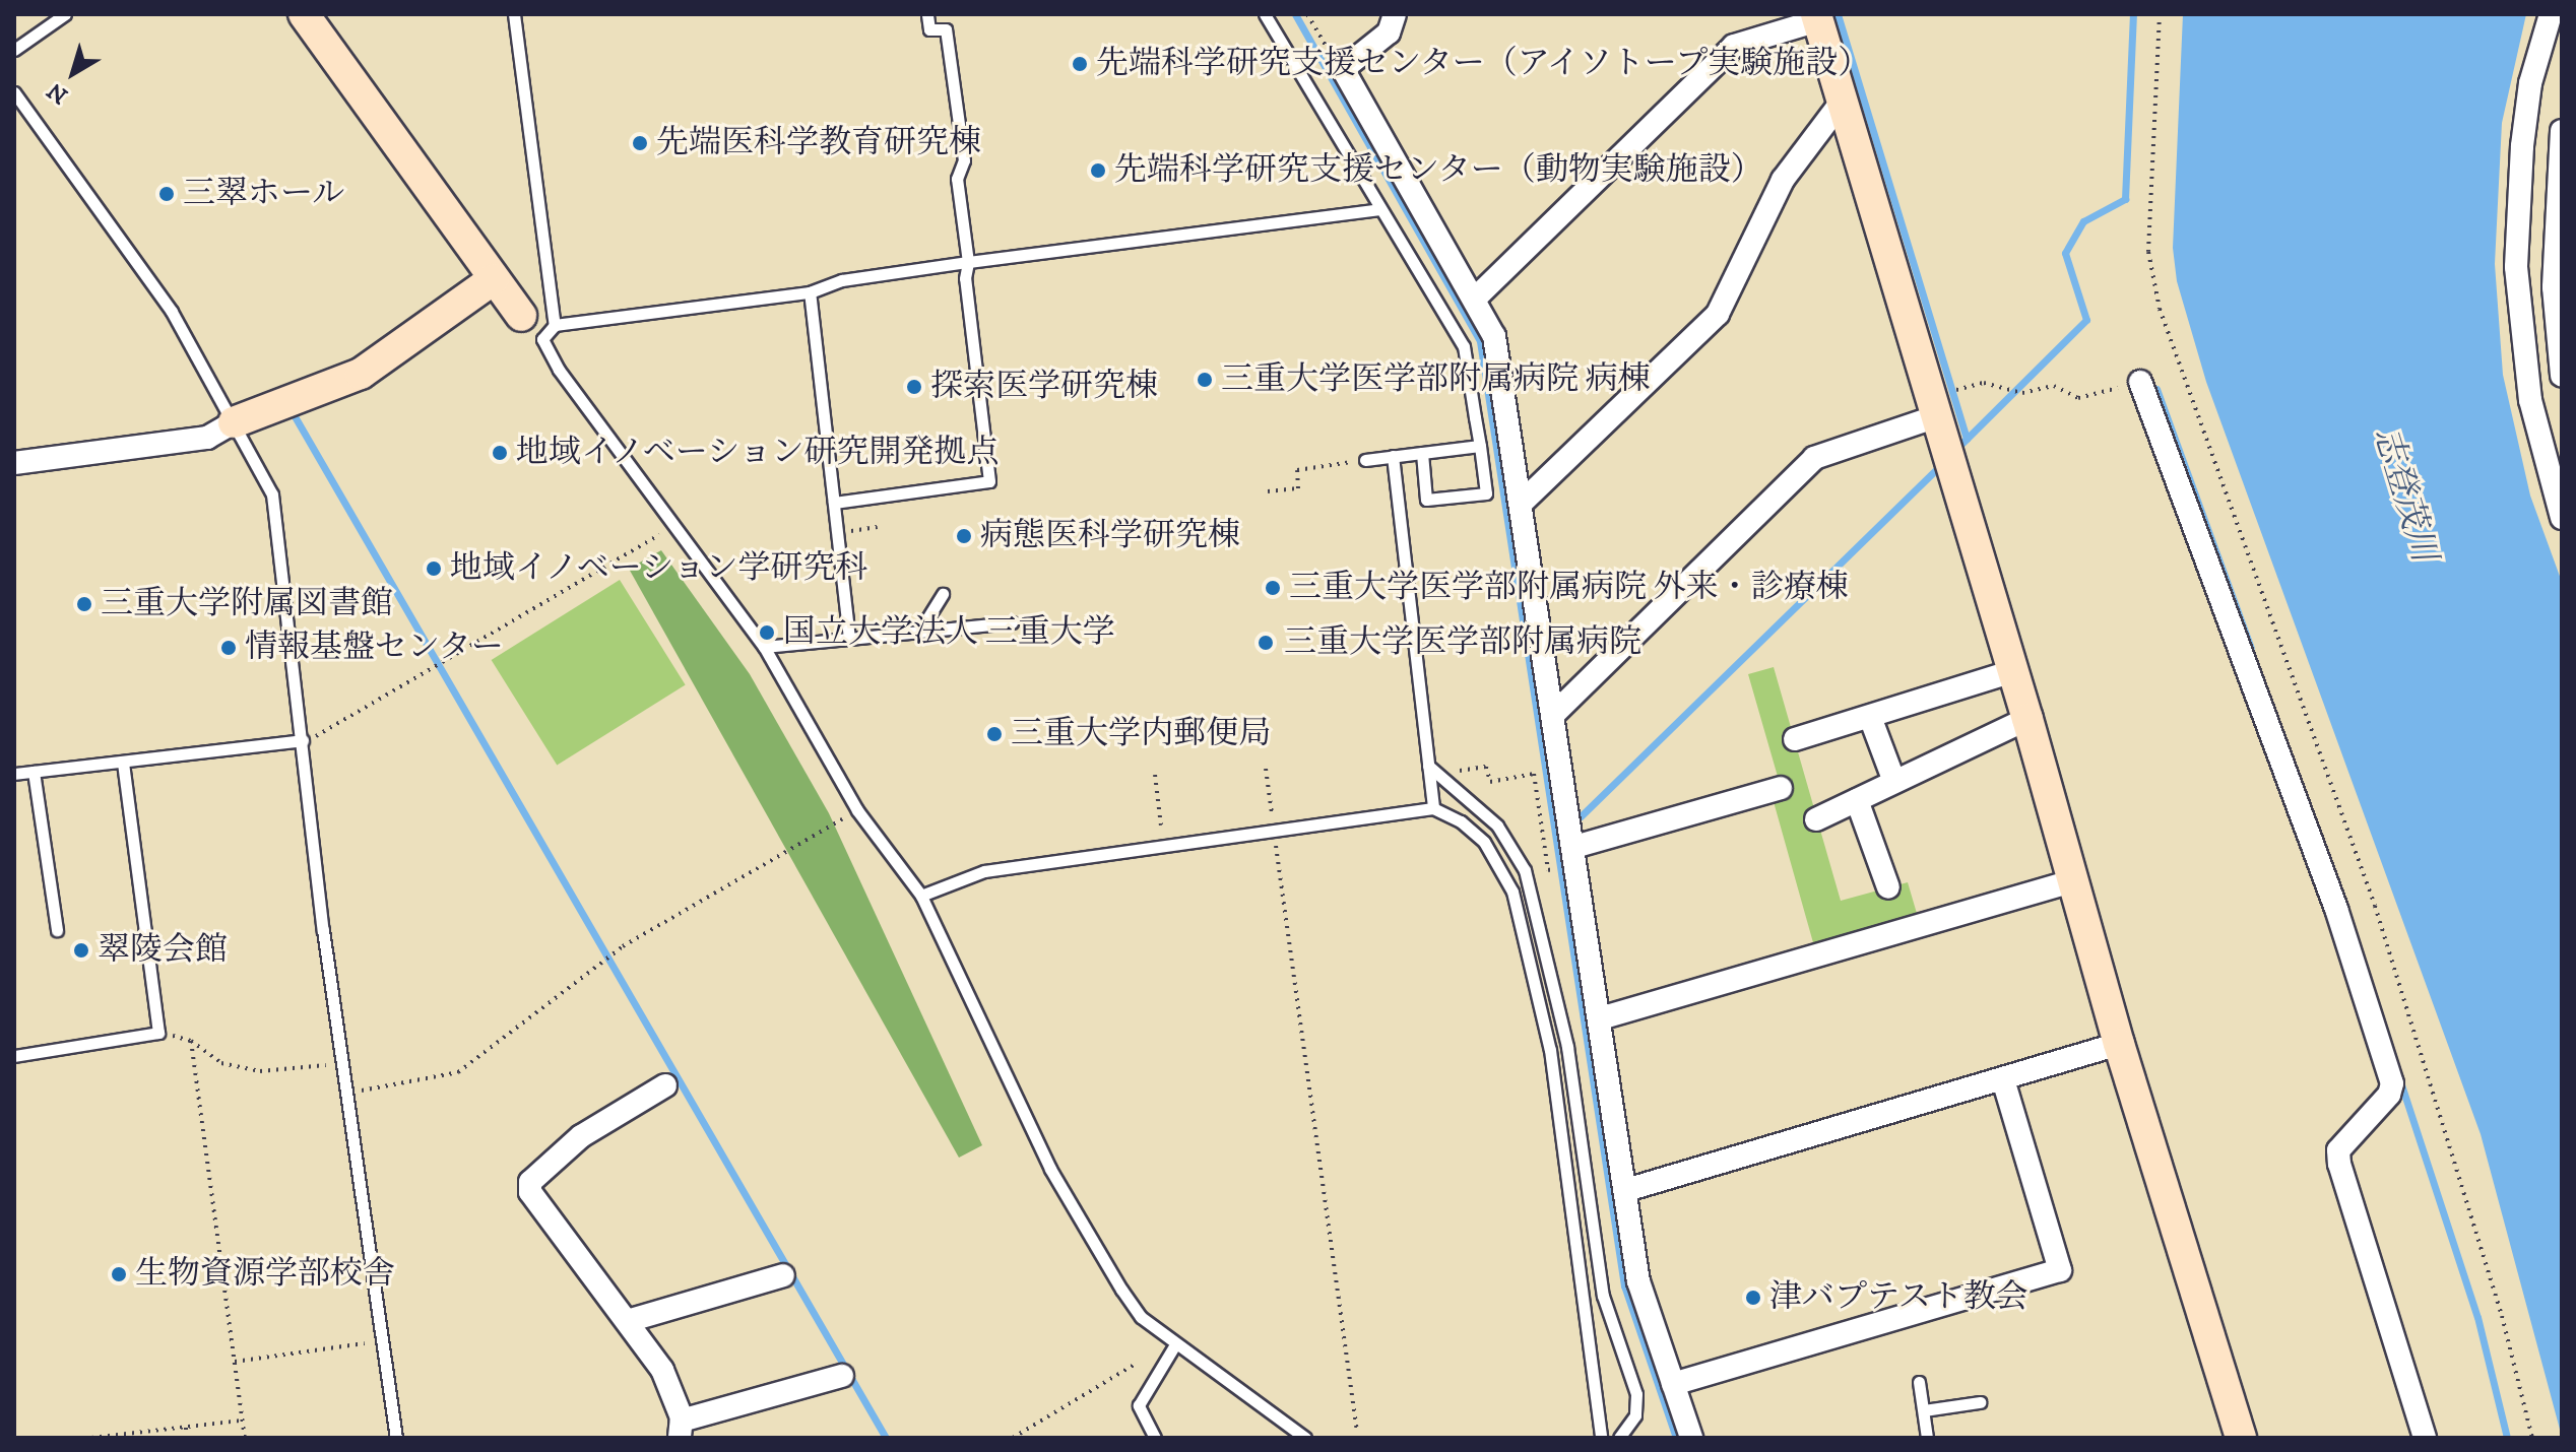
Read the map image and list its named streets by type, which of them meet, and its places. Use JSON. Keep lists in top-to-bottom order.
{
  "water": ["志登茂川"],
  "places": [
    "先端科学研究支援センター（アイソトープ実験施設）",
    "先端医科学教育研究棟",
    "先端科学研究支援センター（動物実験施設）",
    "三翠ホール",
    "三重大学医学部附属病院 病棟",
    "探索医学研究棟",
    "地域イノベーション研究開発拠点",
    "病態医科学研究棟",
    "地域イノベーション学研究科",
    "三重大学医学部附属病院 外来・診療棟",
    "三重大学附属図書館",
    "国立大学法人 三重大学",
    "三重大学医学部附属病院",
    "情報基盤センター",
    "三重大学内郵便局",
    "翠陵会館",
    "生物資源学部校舎",
    "津バプテスト教会"
  ],
  "north": "bottom left"
}
